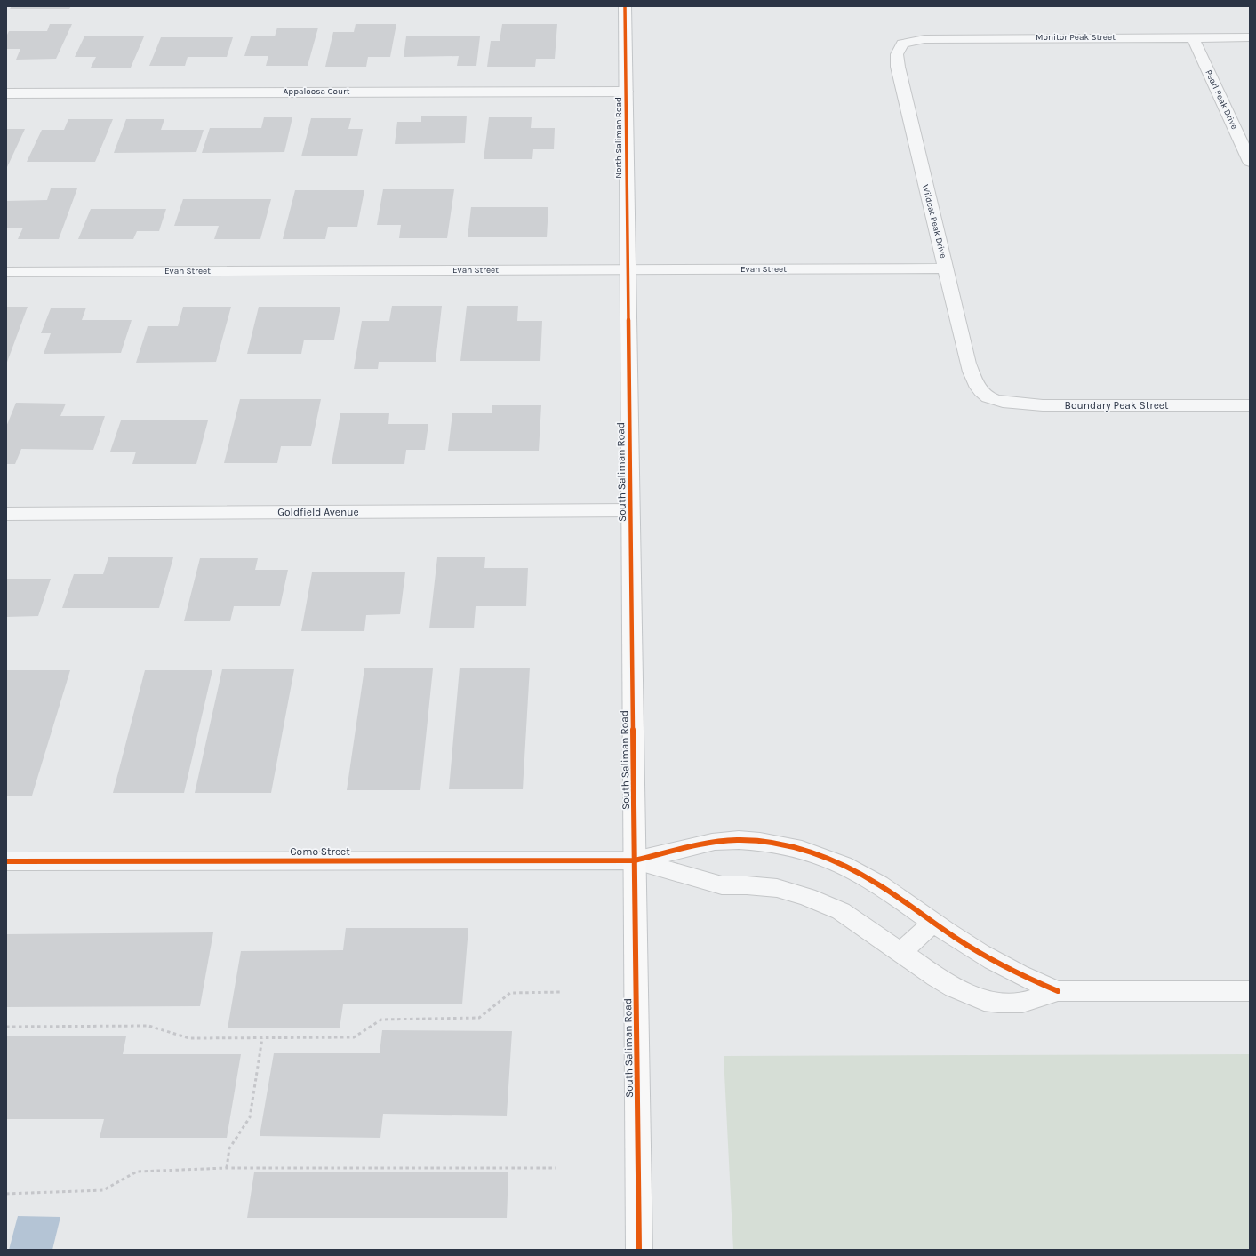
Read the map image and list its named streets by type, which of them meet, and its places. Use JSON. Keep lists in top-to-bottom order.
{
  "streets": {
    "main road": ["North Saliman Road", "South Saliman Road"],
    "street": [
      "Monitor Peak Street",
      "Appaloosa Court",
      "Pearl Peak Drive",
      "Wildcat Peak Drive",
      "Evan Street",
      "Boundary Peak Street",
      "Goldfield Avenue",
      "Como Street"
    ]
  },
  "crossings": [
    ["Monitor Peak Street", "Pearl Peak Drive"],
    ["Monitor Peak Street", "Wildcat Peak Drive"],
    ["Appaloosa Court", "North Saliman Road"],
    ["North Saliman Road", "Evan Street"],
    ["North Saliman Road", "South Saliman Road"],
    ["Wildcat Peak Drive", "Evan Street"],
    ["Wildcat Peak Drive", "Boundary Peak Street"],
    ["Evan Street", "South Saliman Road"],
    ["South Saliman Road", "Goldfield Avenue"],
    ["South Saliman Road", "Como Street"]
  ]
}
